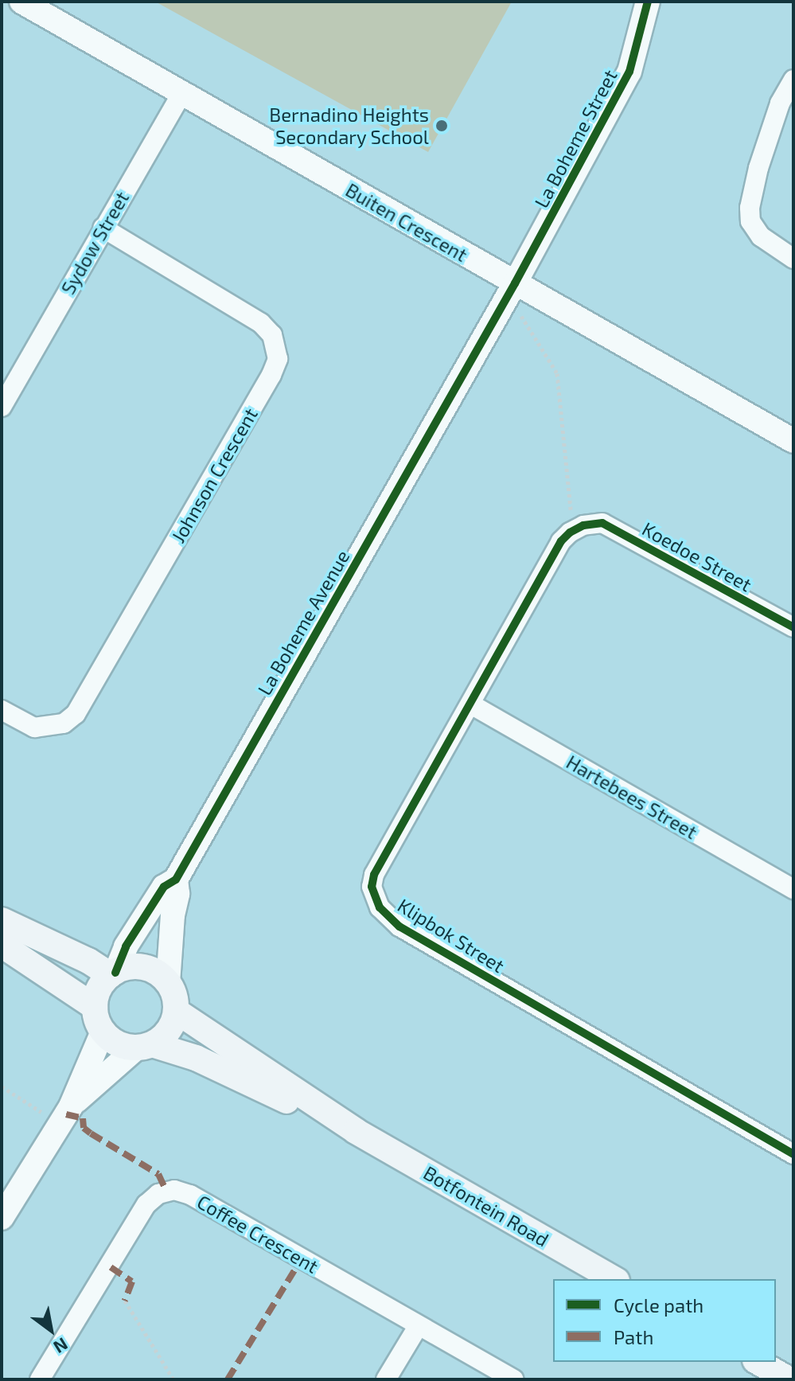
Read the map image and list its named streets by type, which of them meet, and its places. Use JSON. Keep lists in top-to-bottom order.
{
  "streets": {
    "main road": ["Botfontein Road"],
    "street": [
      "La Boheme Street",
      "Buiten Crescent",
      "Sydow Street",
      "Johnson Crescent",
      "Koedoe Street",
      "La Boheme Avenue",
      "Hartebees Street",
      "Klipbok Street",
      "Coffee Crescent"
    ]
  },
  "crossings": [
    ["La Boheme Street", "Buiten Crescent"],
    ["La Boheme Street", "La Boheme Avenue"],
    ["Buiten Crescent", "Sydow Street"],
    ["Buiten Crescent", "La Boheme Avenue"],
    ["Sydow Street", "Johnson Crescent"],
    ["Koedoe Street", "Klipbok Street"],
    ["La Boheme Avenue", "Botfontein Road"],
    ["Hartebees Street", "Klipbok Street"]
  ],
  "places": ["Bernadino Heights Secondary School"],
  "legend": ["Cycle path", "Path"],
  "north": "bottom right"
}
